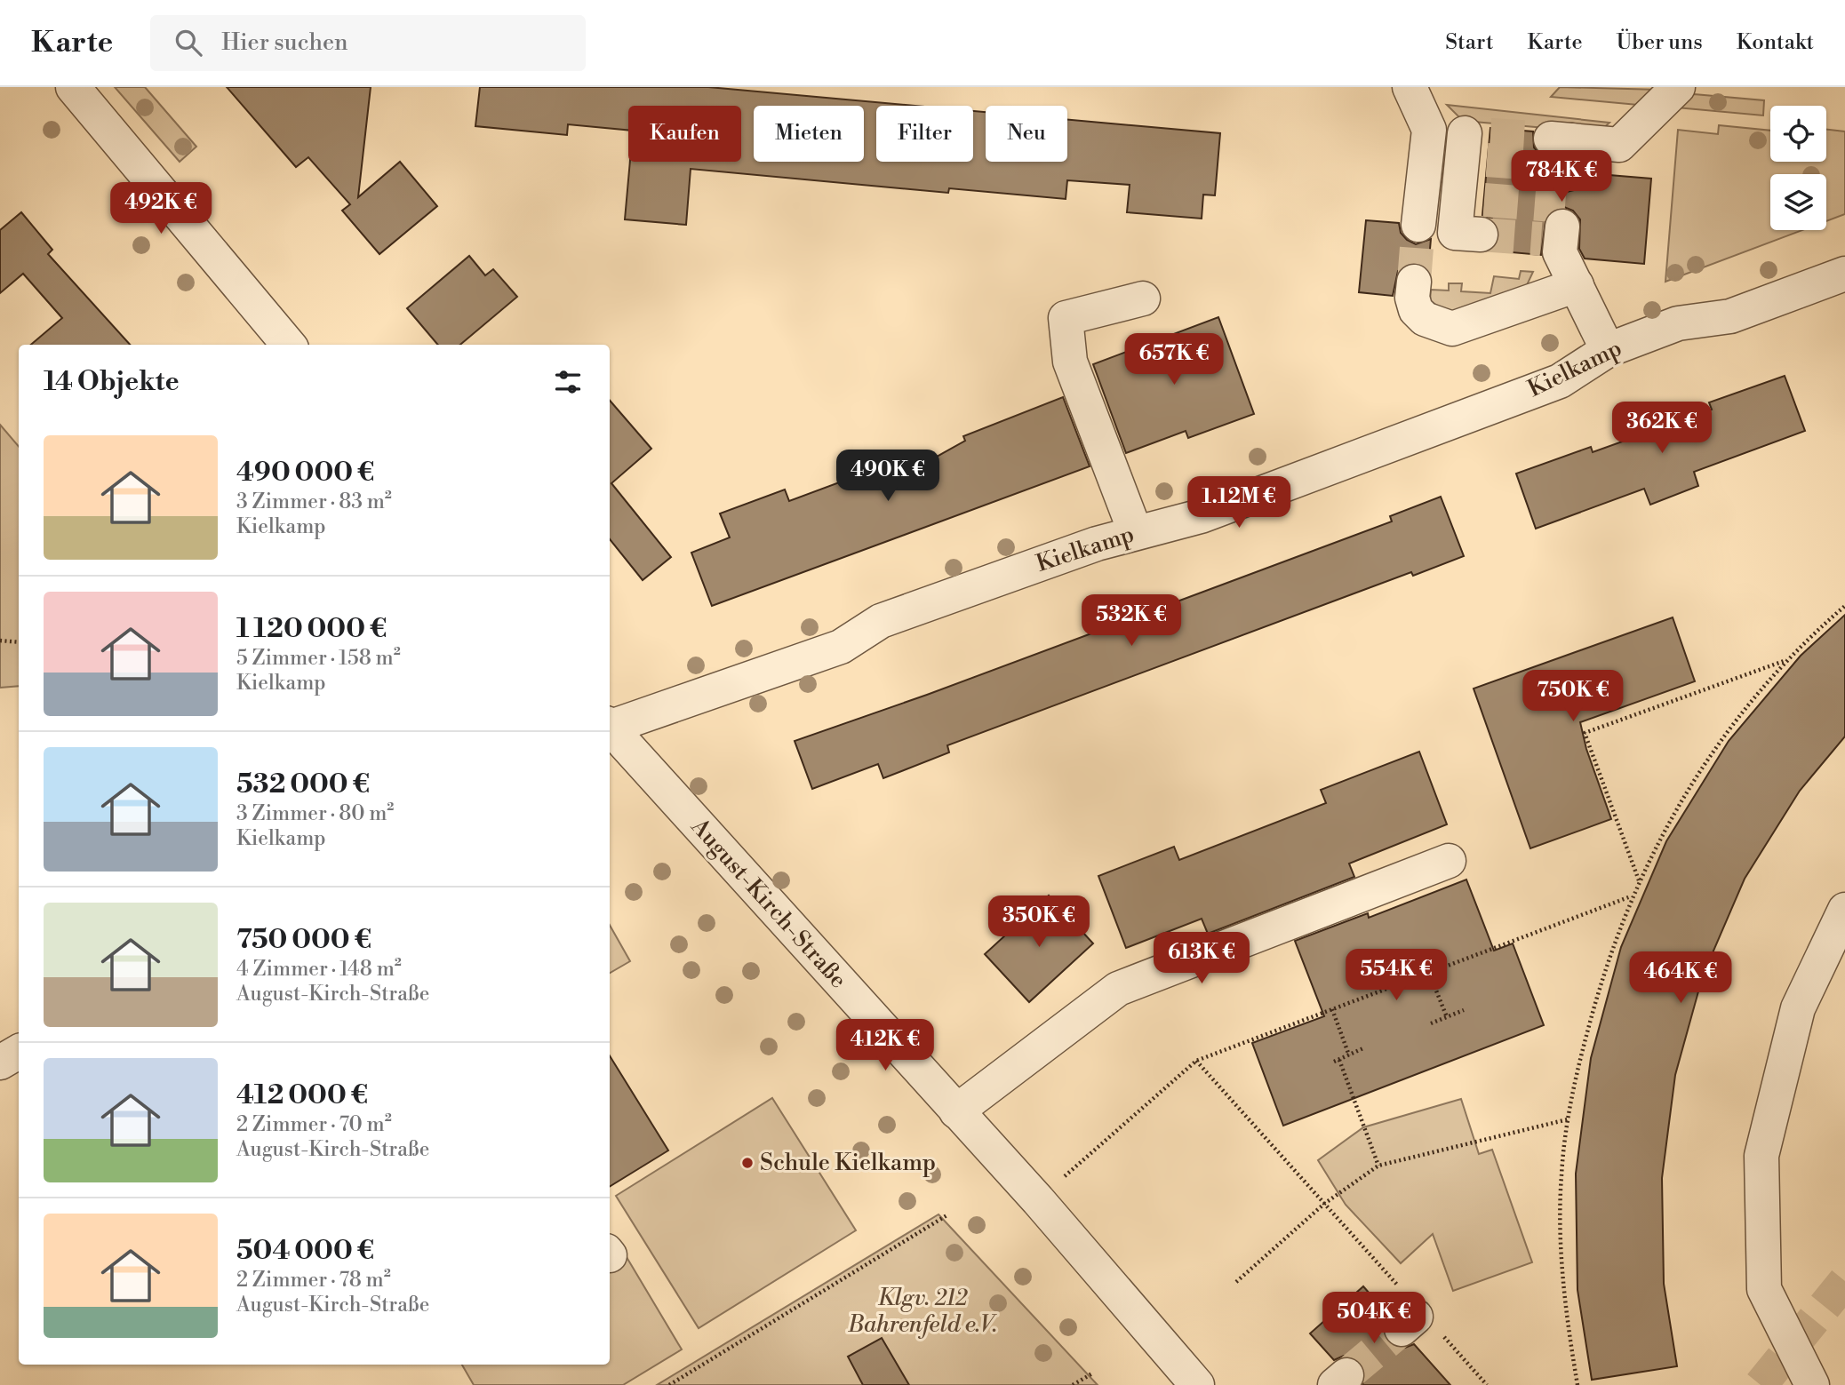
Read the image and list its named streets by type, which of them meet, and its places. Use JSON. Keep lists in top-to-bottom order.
{
  "streets": {
    "street": ["Kielkamp", "August-Kirch-Straße"]
  },
  "parks": ["Klgv. 212 Bahrenfeld e.V."],
  "places": ["Schule Kielkamp"],
  "page": {
    "header": "Karte",
    "search": "Hier suchen",
    "nav": [
      "Start",
      "Karte",
      "Über uns",
      "Kontakt"
    ],
    "chip": [
      "Kaufen",
      "Mieten",
      "Filter",
      "Neu"
    ],
    "price": [
      "784K €",
      "492K €",
      "657K €",
      "362K €",
      "490K €",
      "1.12M €",
      "532K €",
      "750K €",
      "350K €",
      "613K €",
      "554K €",
      "464K €",
      "412K €",
      "504K €"
    ],
    "heading": "14 Objekte",
    "list": [
      {
        "name": "490 000 €",
        "note": "3 Zimmer · 83 m² · Kielkamp"
      },
      {
        "name": "1 120 000 €",
        "note": "5 Zimmer · 158 m² · Kielkamp"
      },
      {
        "name": "532 000 €",
        "note": "3 Zimmer · 80 m² · Kielkamp"
      },
      {
        "name": "750 000 €",
        "note": "4 Zimmer · 148 m² · August-Kirch-Straße"
      },
      {
        "name": "412 000 €",
        "note": "2 Zimmer · 70 m² · August-Kirch-Straße"
      },
      {
        "name": "504 000 €",
        "note": "2 Zimmer · 78 m² · August-Kirch-Straße"
      }
    ]
  }
}
